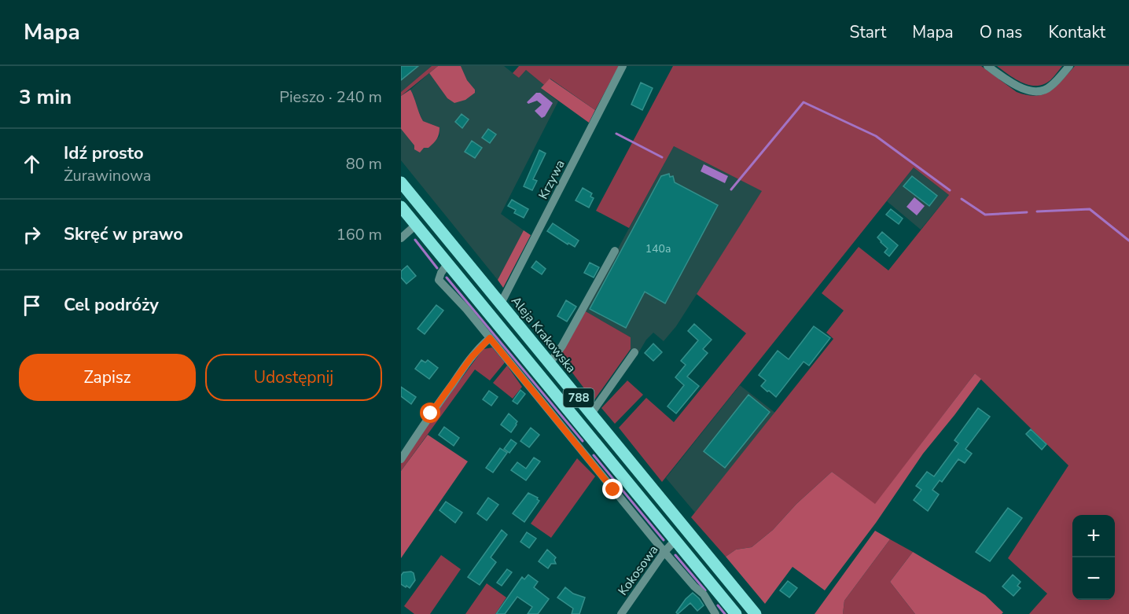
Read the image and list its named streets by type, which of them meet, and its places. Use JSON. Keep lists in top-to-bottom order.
{
  "streets": {
    "main road": ["Aleja Krakowska", "788"],
    "street": ["Krzywa", "Kokosowa"]
  },
  "crossings": [
    ["Krzywa", "Aleja Krakowska"],
    ["788", "Kokosowa"]
  ],
  "house_numbers": ["140a"],
  "page": {
    "header": "Mapa",
    "nav": [
      "Start",
      "Mapa",
      "O nas",
      "Kontakt"
    ],
    "heading": ["3 min", "Pieszo · 240 m"],
    "list": [
      ["Idź prosto", "Żurawinowa", "80 m"],
      ["Skręć w prawo", "160 m"],
      "Cel podróży"
    ],
    "buttons": ["Zapisz", "Udostępnij"],
    "map_buttons": ["+", "−"]
  }
}
